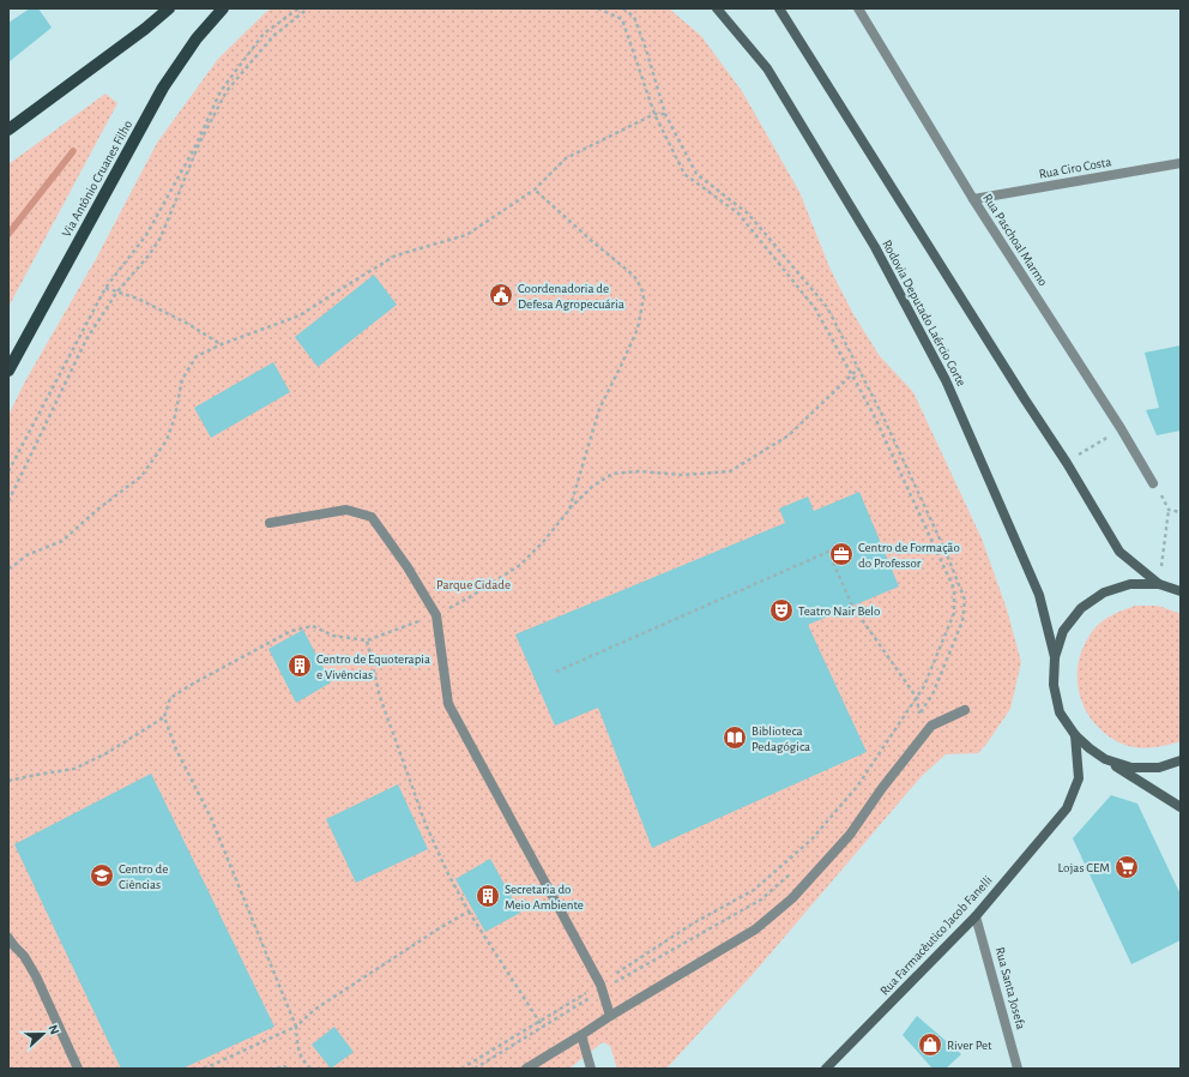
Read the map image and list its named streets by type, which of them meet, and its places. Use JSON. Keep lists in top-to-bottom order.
{
  "streets": {
    "main road": ["Via Antônio Cruanes Filho", "Rodovia Deputado Laércio Corte", "Rua Farmacêutico Jacob Fanelli"],
    "street": ["Rua Ciro Costa", "Rua Paschoal Marmo", "Rua Santa Josefa"]
  },
  "crossings": [
    ["Rua Ciro Costa", "Rua Paschoal Marmo"],
    ["Rua Farmacêutico Jacob Fanelli", "Rua Santa Josefa"]
  ],
  "parks": ["Parque Cidade"],
  "places": {
    "public building": ["Coordenadoria de Defesa Agropecuária"],
    "office": ["Centro de Formação do Professor"],
    "theatre": ["Teatro Nair Belo"],
    "building": ["Centro de Equoterapia e Vivências", "Secretaria do Meio Ambiente"],
    "library": ["Biblioteca Pedagógica"],
    "supermarket": ["Lojas CEM"],
    "school or university": ["Centro de Ciências"],
    "shop": ["River Pet"]
  },
  "north": "right"
}
